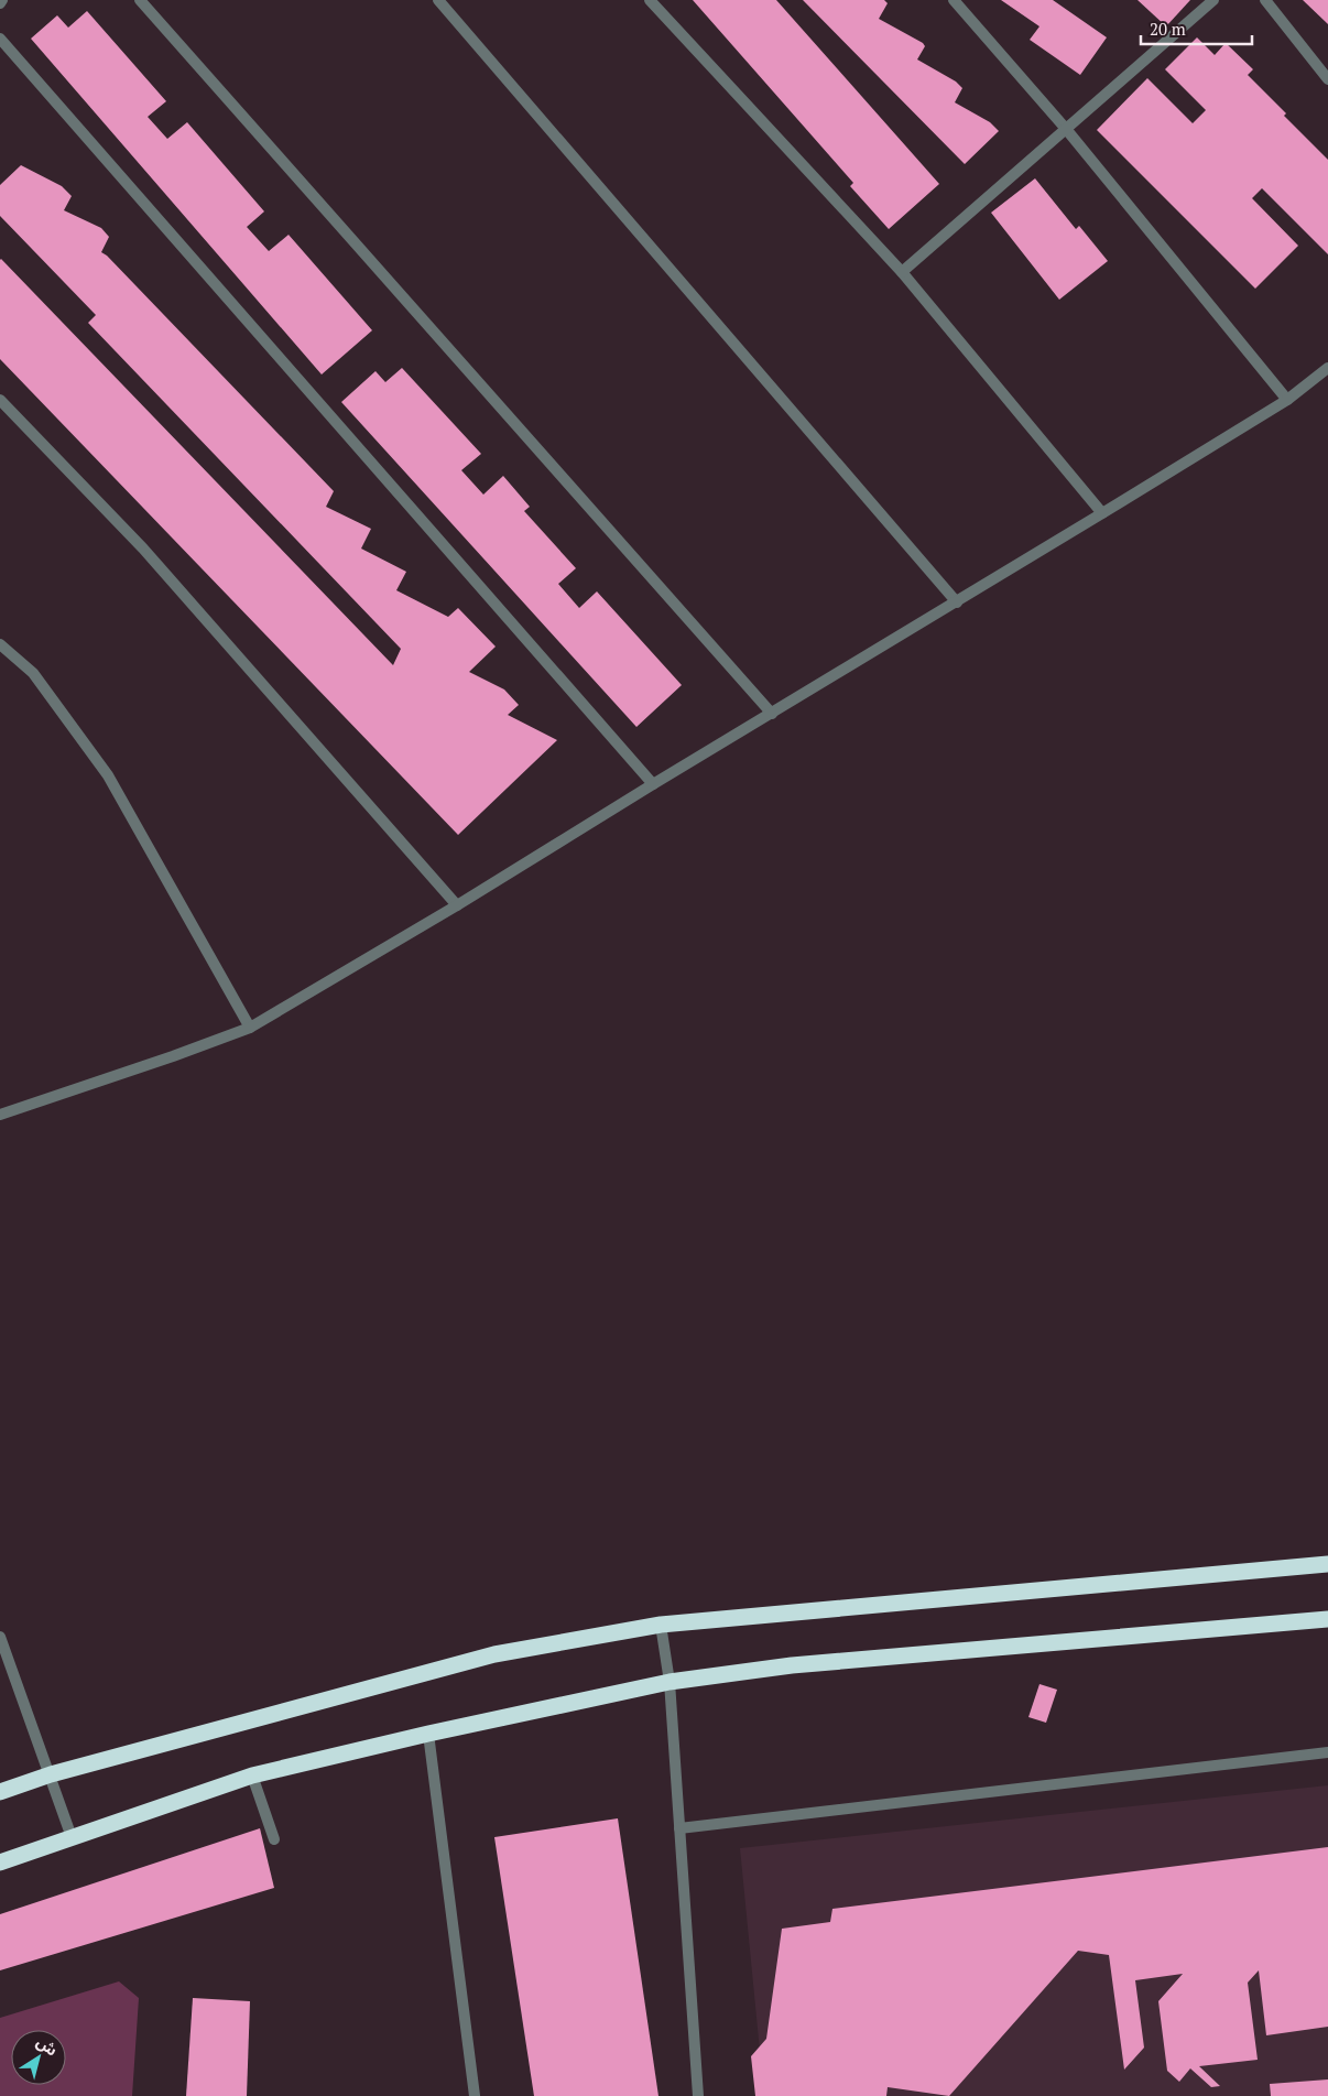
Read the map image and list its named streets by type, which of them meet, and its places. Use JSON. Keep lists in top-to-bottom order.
{
  "scale_bar": "20 m",
  "north": "top right"
}
